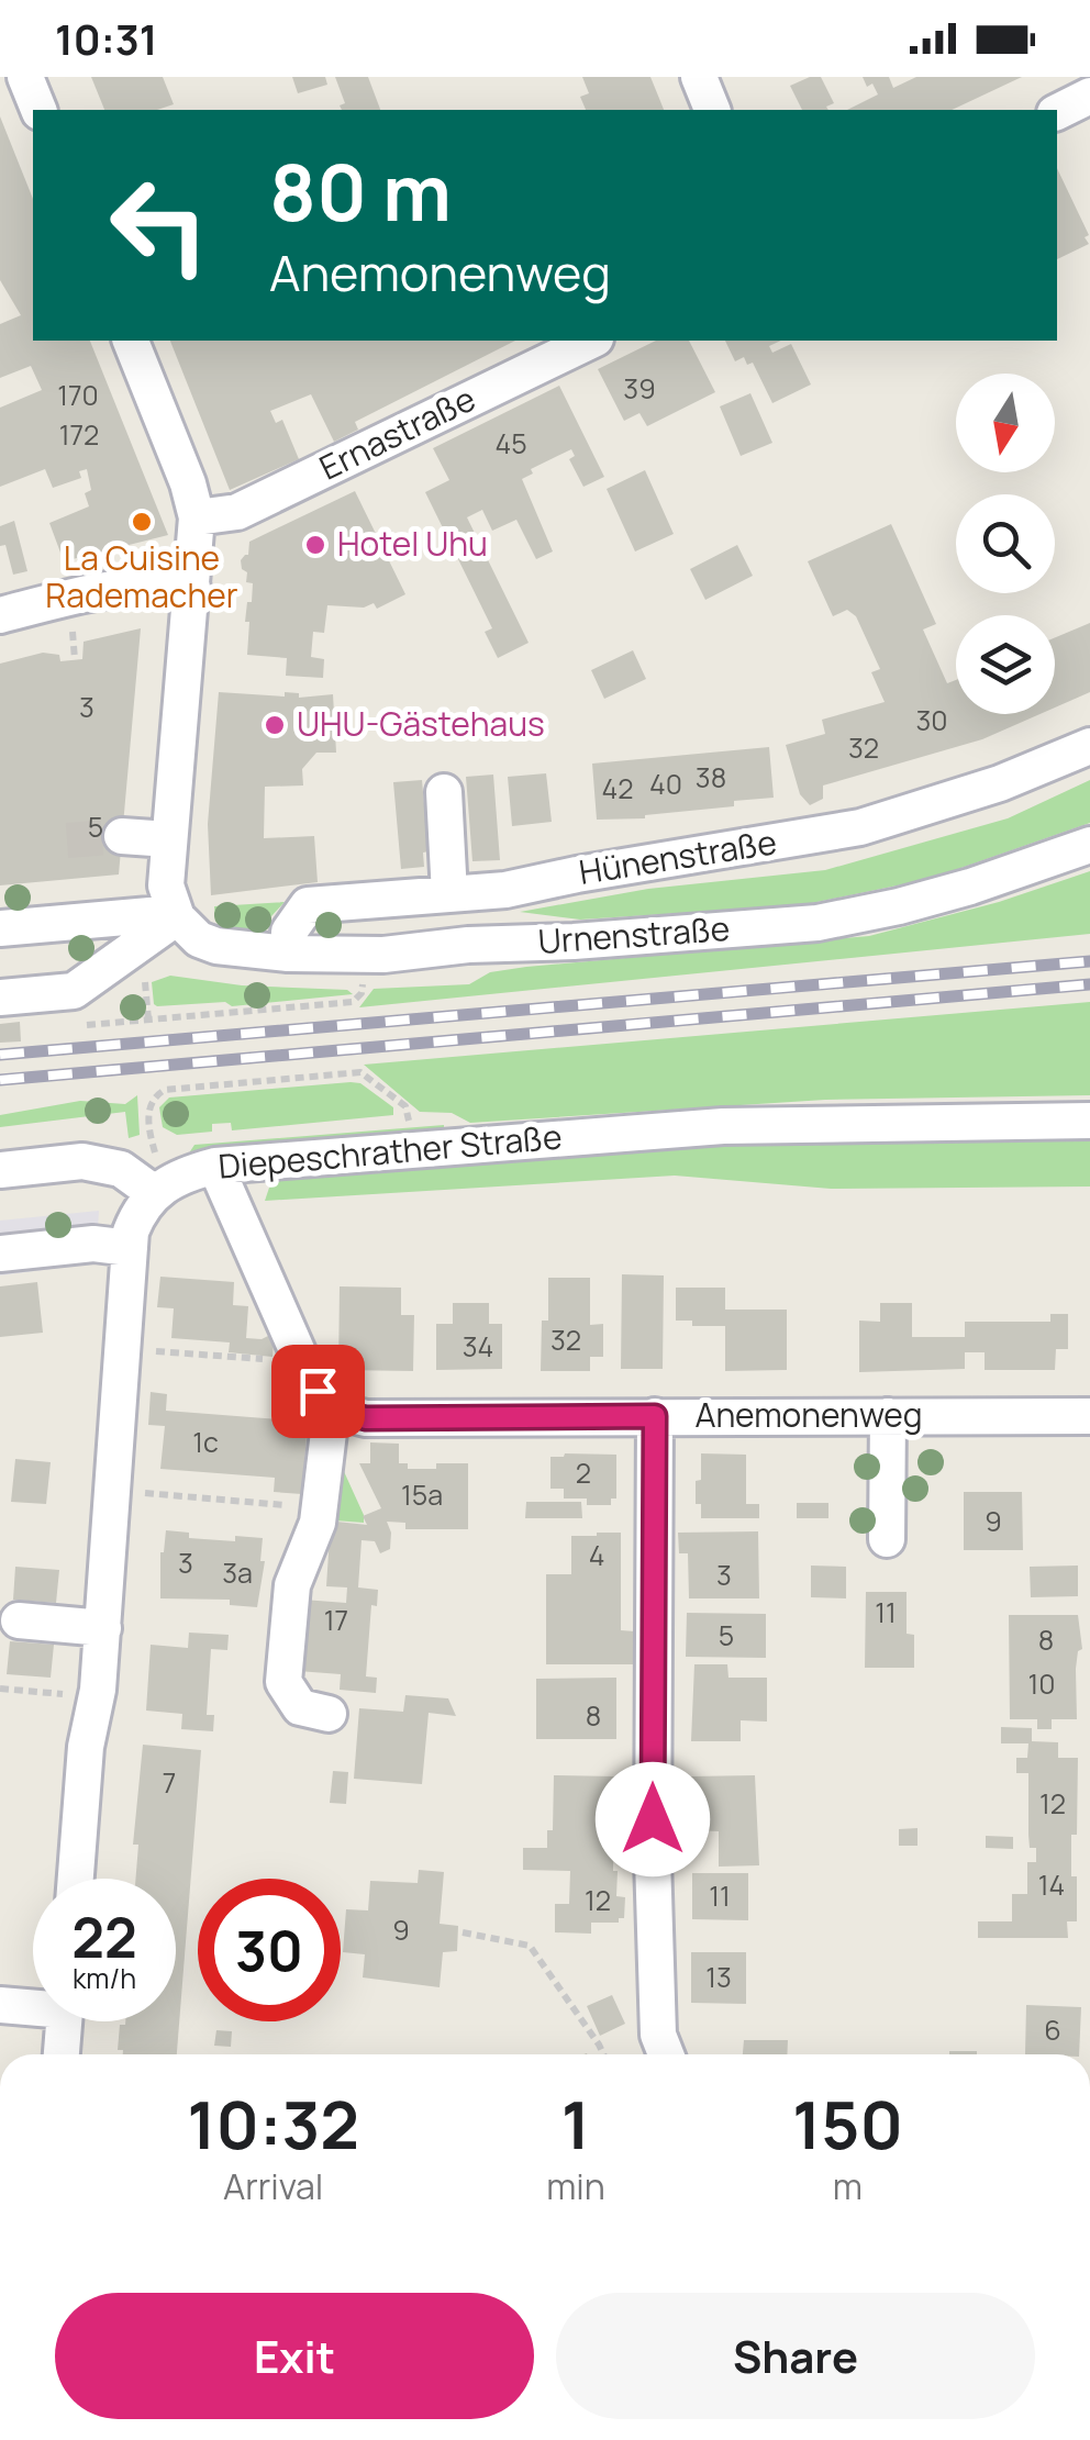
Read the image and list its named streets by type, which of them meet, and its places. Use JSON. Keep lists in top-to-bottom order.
{
  "streets": {
    "street": [
      "Ernastraße",
      "Hünenstraße",
      "Urnenstraße",
      "Diepeschrather Straße",
      "Anemonenweg"
    ]
  },
  "crossings": [
    ["Hünenstraße", "Urnenstraße"]
  ],
  "places": ["La Cuisine Rademacher", "Hotel Uhu", "UHU-Gästehaus"],
  "house_numbers": [
    "39",
    "170",
    "172",
    "45",
    "3",
    "30",
    "32",
    "38",
    "40",
    "42",
    "5",
    "32",
    "34",
    "1c",
    "2",
    "15a",
    "9",
    "4",
    "3",
    "3a",
    "3",
    "11",
    "17",
    "5",
    "8",
    "10",
    "8",
    "7",
    "12",
    "14",
    "11",
    "12",
    "9",
    "13",
    "6"
  ],
  "north": "bottom",
  "page": {
    "status": "10:31",
    "turn": ["80 m", "Anemonenweg"],
    "speed": "22 km/h",
    "limit": "30",
    "eta": [
      "10:32",
      "Arrival",
      "1",
      "min",
      "150",
      "m"
    ],
    "buttons": ["Exit", "Share"]
  }
}
